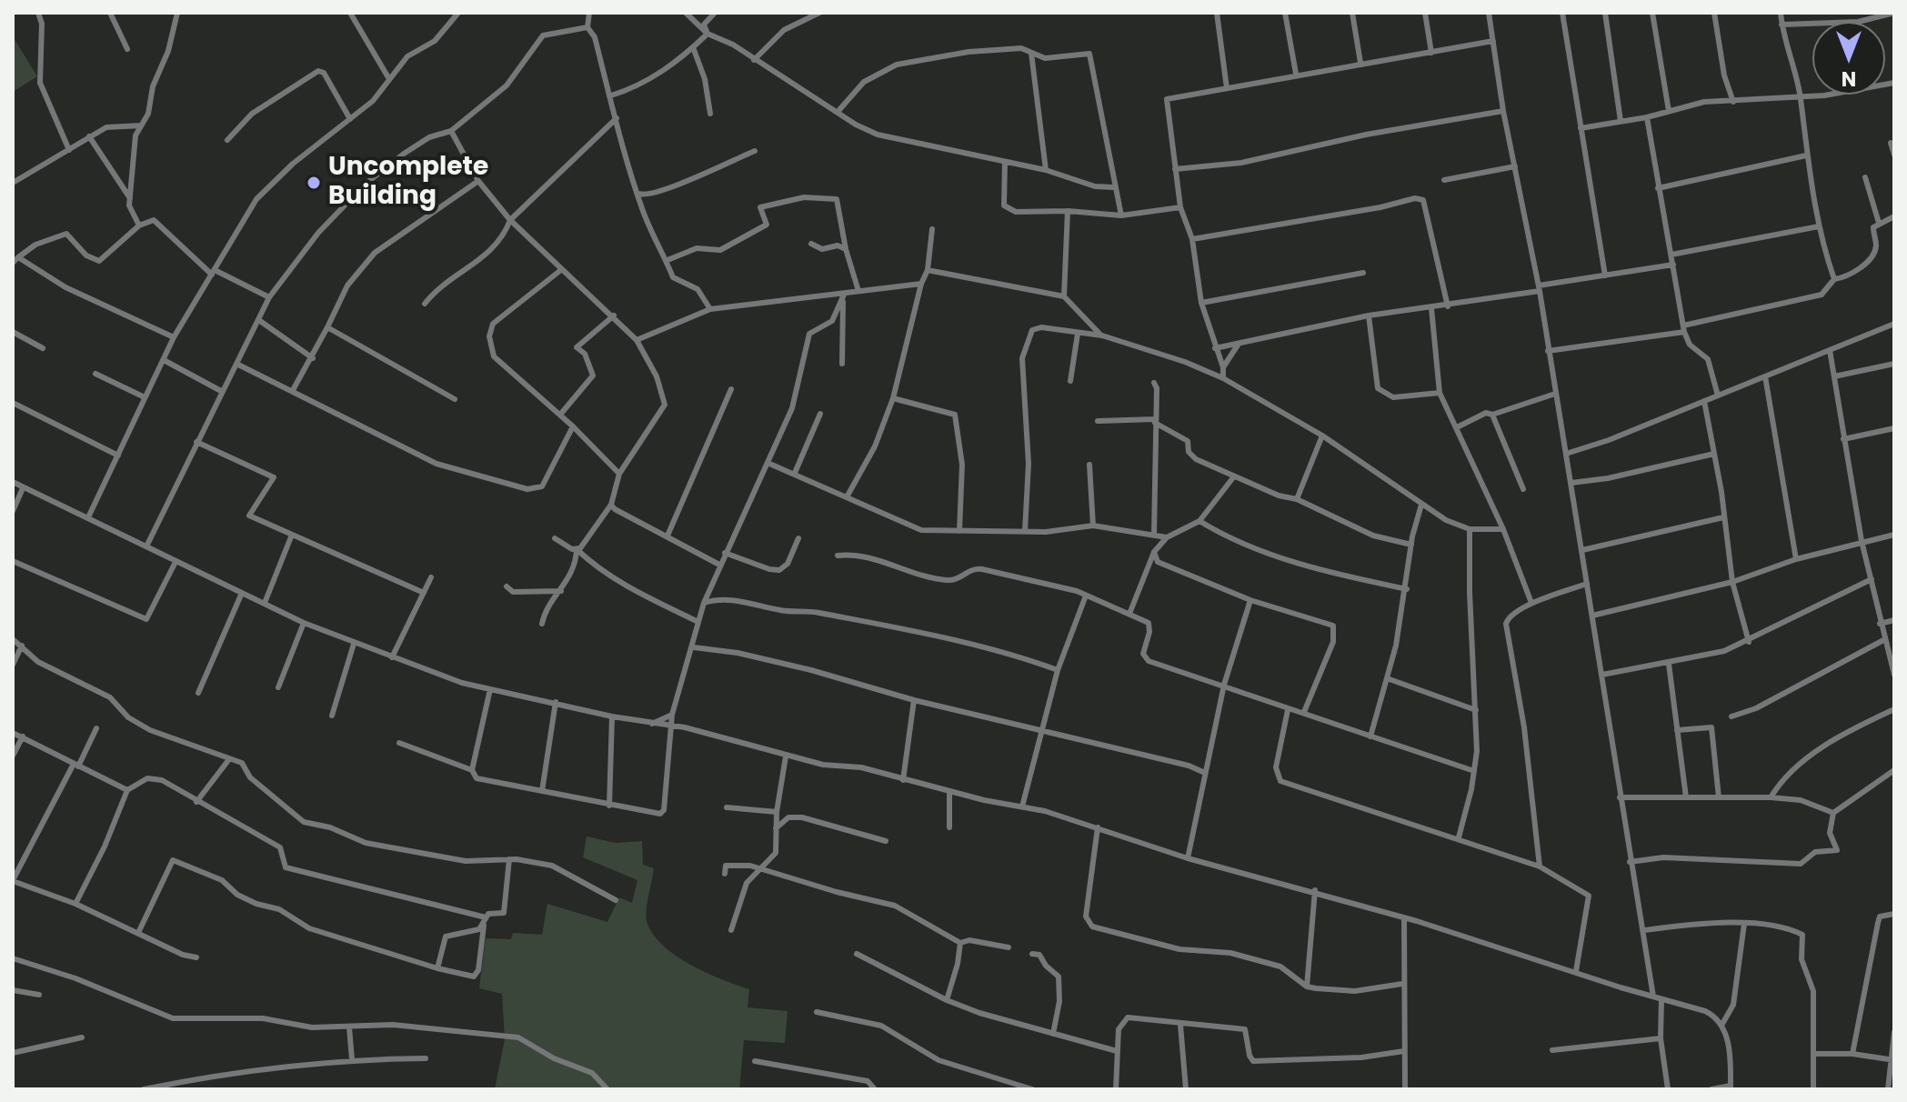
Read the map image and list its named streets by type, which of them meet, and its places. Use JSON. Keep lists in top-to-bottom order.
{
  "places": ["Uncomplete Building"],
  "north": "bottom"
}
